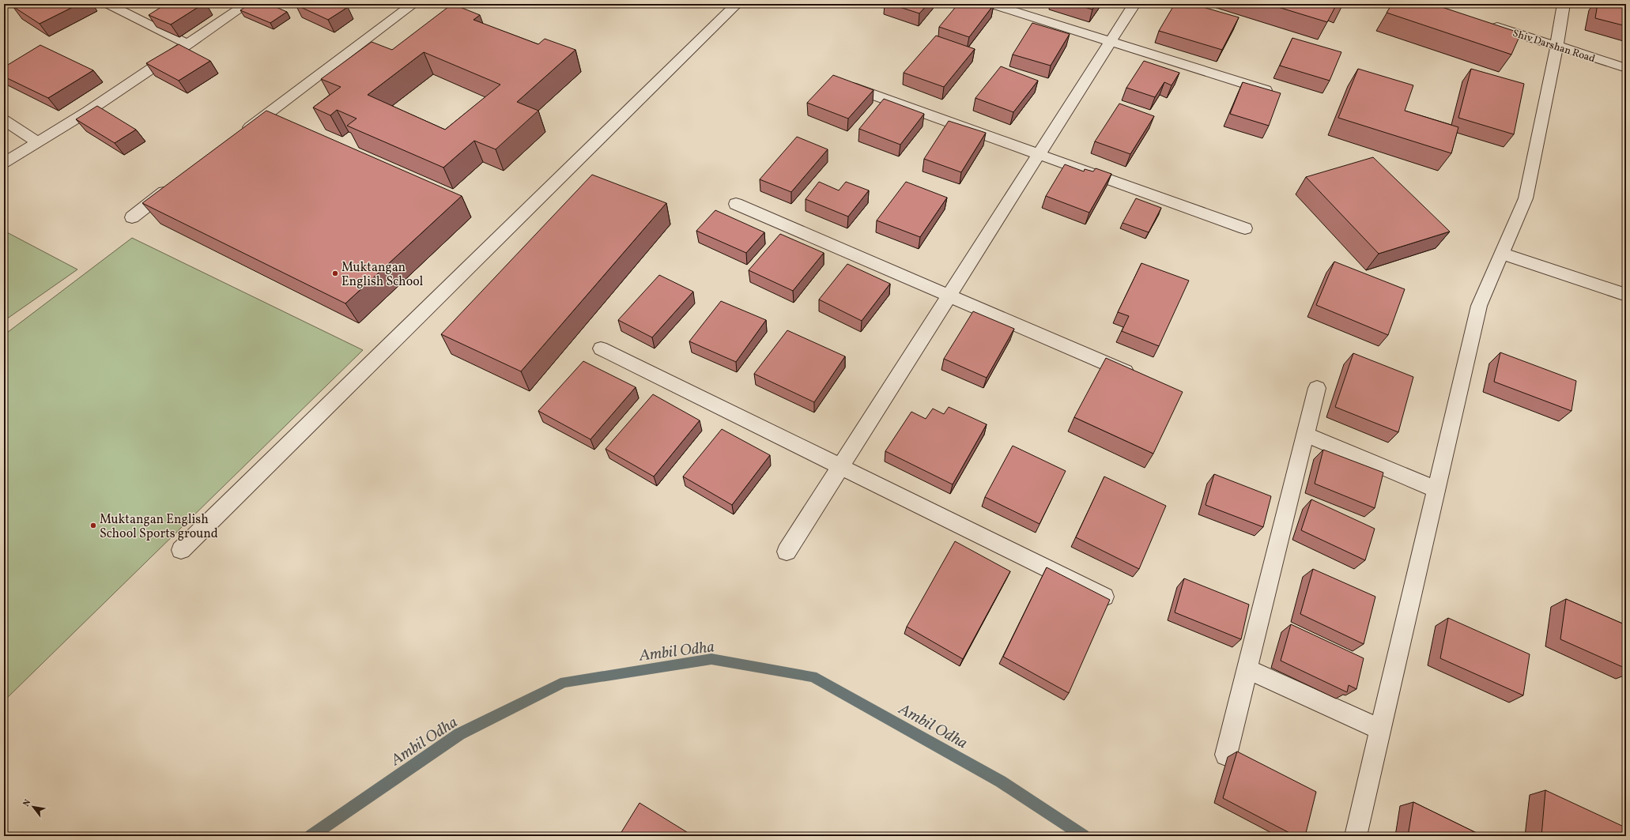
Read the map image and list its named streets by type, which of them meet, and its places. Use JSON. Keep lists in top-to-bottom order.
{
  "streets": {
    "street": ["Shiv Darshan Road"]
  },
  "water": ["Ambil Odha"],
  "places": ["Muktangan English School", "Muktangan English School Sports ground"],
  "north": "top left"
}
